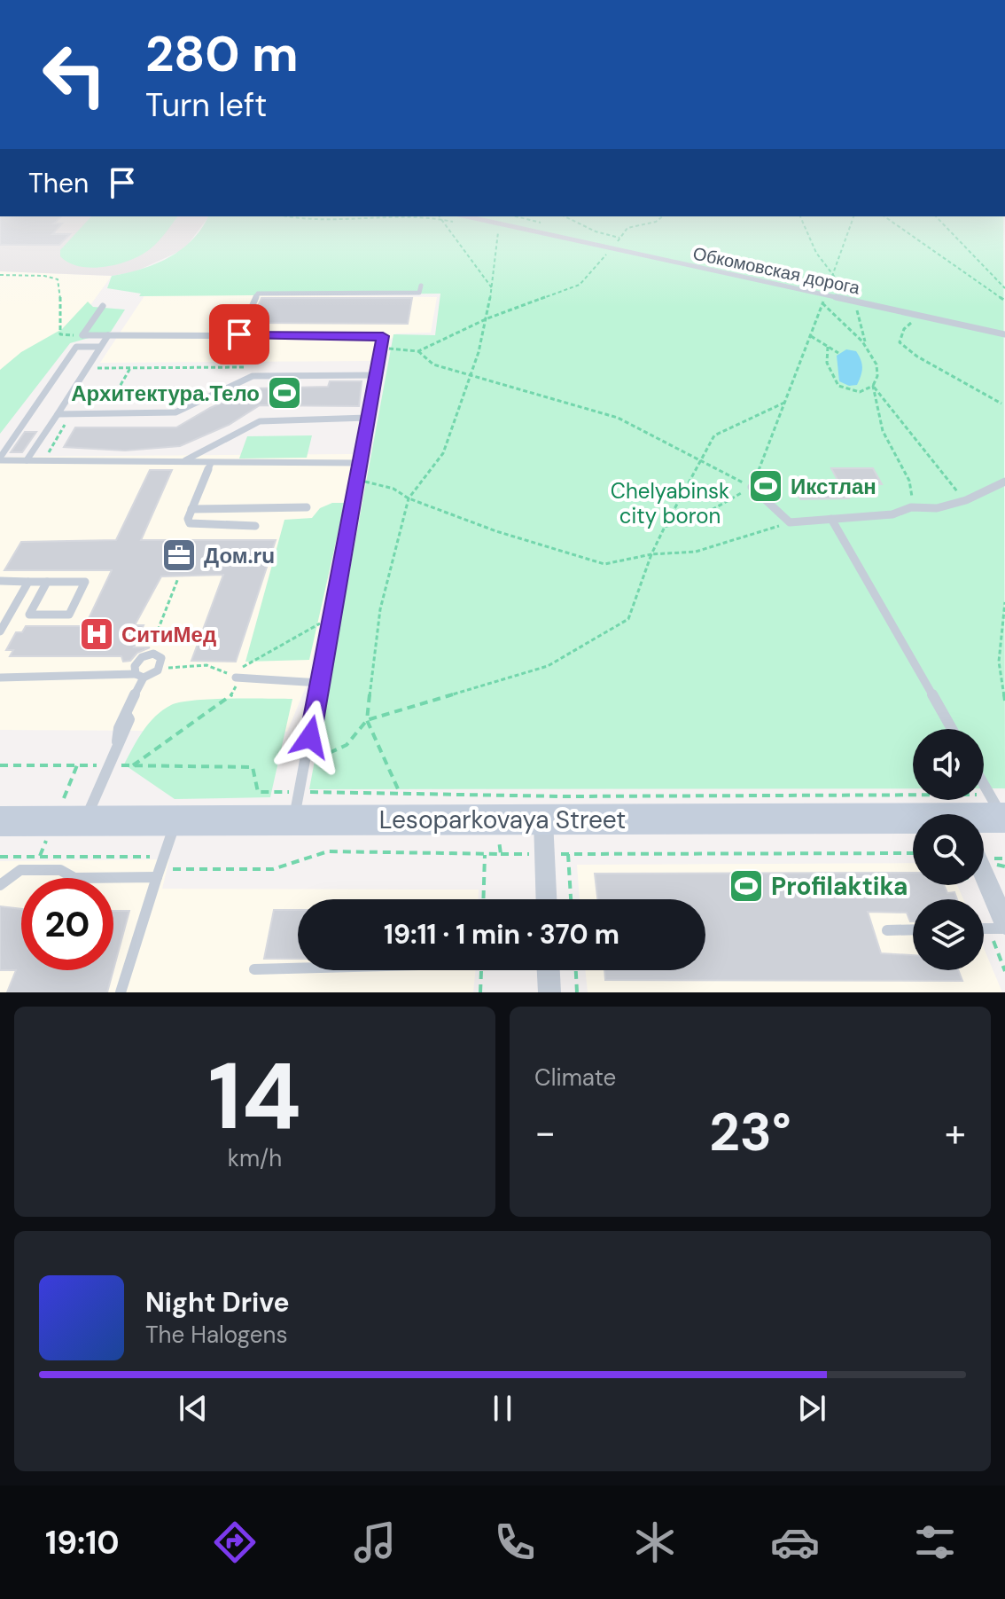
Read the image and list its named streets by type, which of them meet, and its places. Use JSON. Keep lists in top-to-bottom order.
{
  "streets": {
    "main road": ["Lesoparkovaya Street"],
    "lane": ["Обкомовская дорога"]
  },
  "parks": ["Chelyabinsk city boron"],
  "places": {
    "sports": ["Архитектура.Тело", "Икстлан", "Profilaktika"],
    "office": ["Дом.ru"],
    "hospital": ["СитиМед"]
  },
  "page": {
    "turn": ["280 m", "Turn left"],
    "then": "Then",
    "limit": "20",
    "trip": "19:11 · 1 min · 370 m",
    "tile": [
      ["14", "km/h"],
      "Climate"
    ],
    "heat": ["−", "23°", "+"],
    "song": ["Night Drive", "The Halogens"],
    "tabs": "19:10"
  }
}
